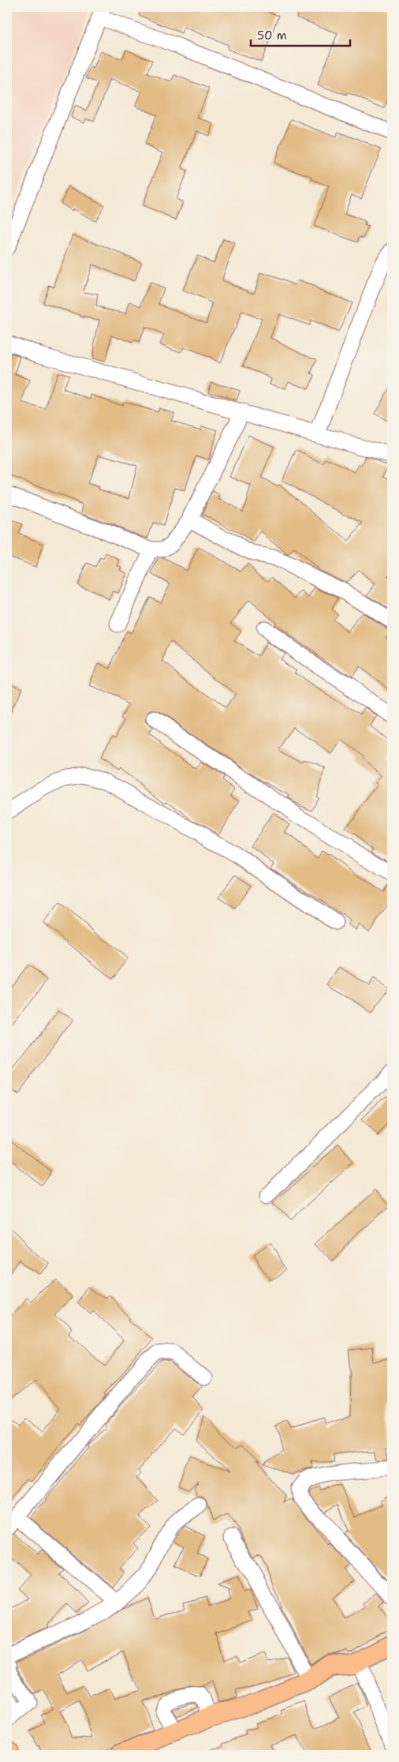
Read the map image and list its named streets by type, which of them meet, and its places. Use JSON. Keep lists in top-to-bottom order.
{
  "scale_bar": "50 m"
}
